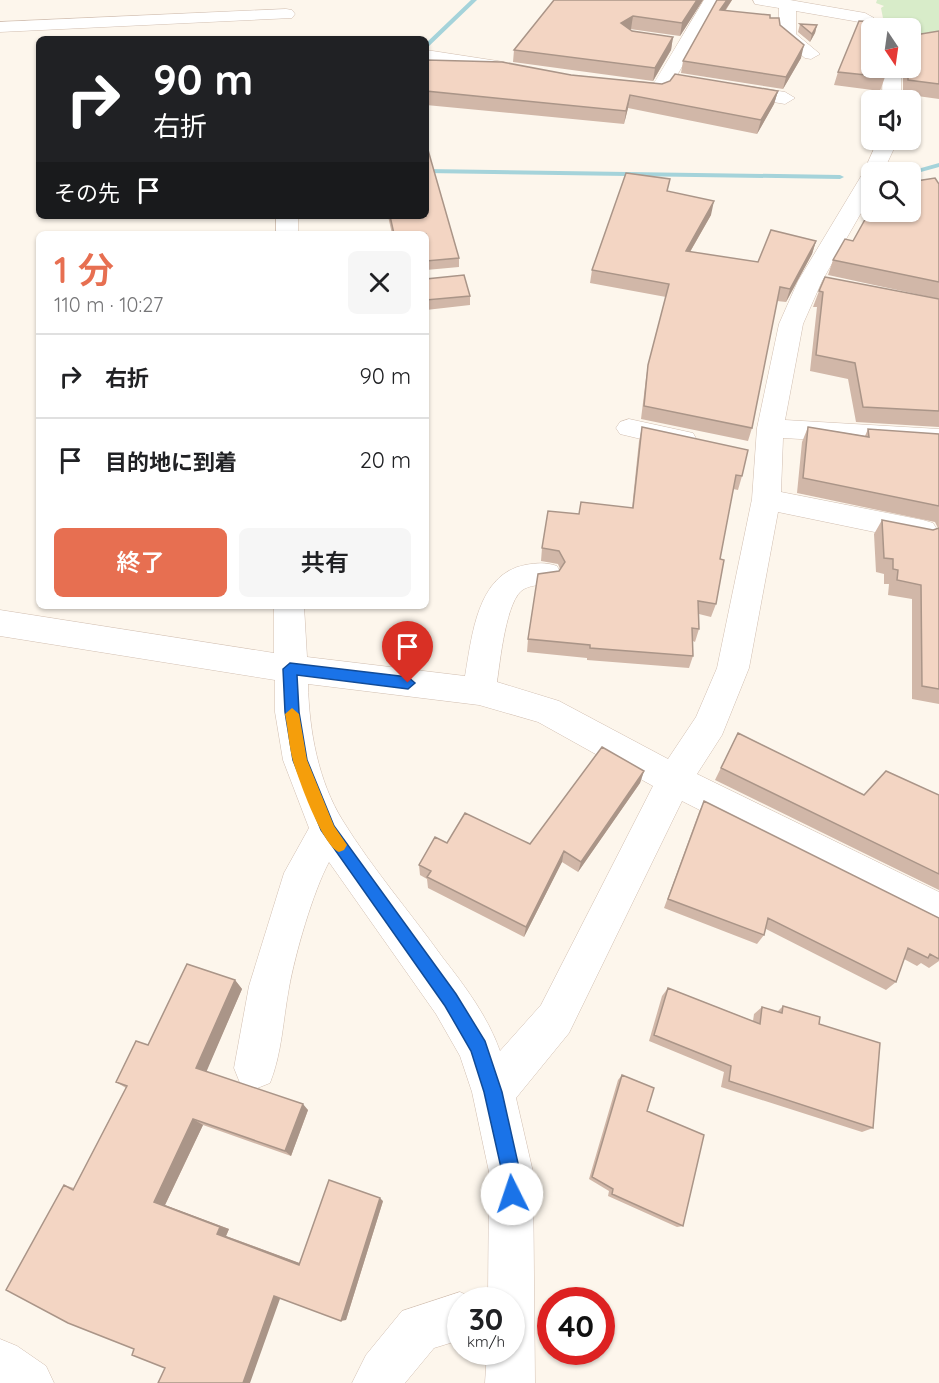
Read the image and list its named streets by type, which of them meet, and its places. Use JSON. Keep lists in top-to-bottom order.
{
  "north": "bottom",
  "page": {
    "turn": ["90 m", "右折"],
    "then": "その先",
    "heading": ["1 分", "110 m · 10:27"],
    "list": [
      {
        "name": "右折",
        "value": "90 m"
      },
      {
        "name": "目的地に到着",
        "value": "20 m"
      }
    ],
    "buttons": ["終了", "共有"],
    "speed": "30 km/h",
    "limit": "40"
  }
}
